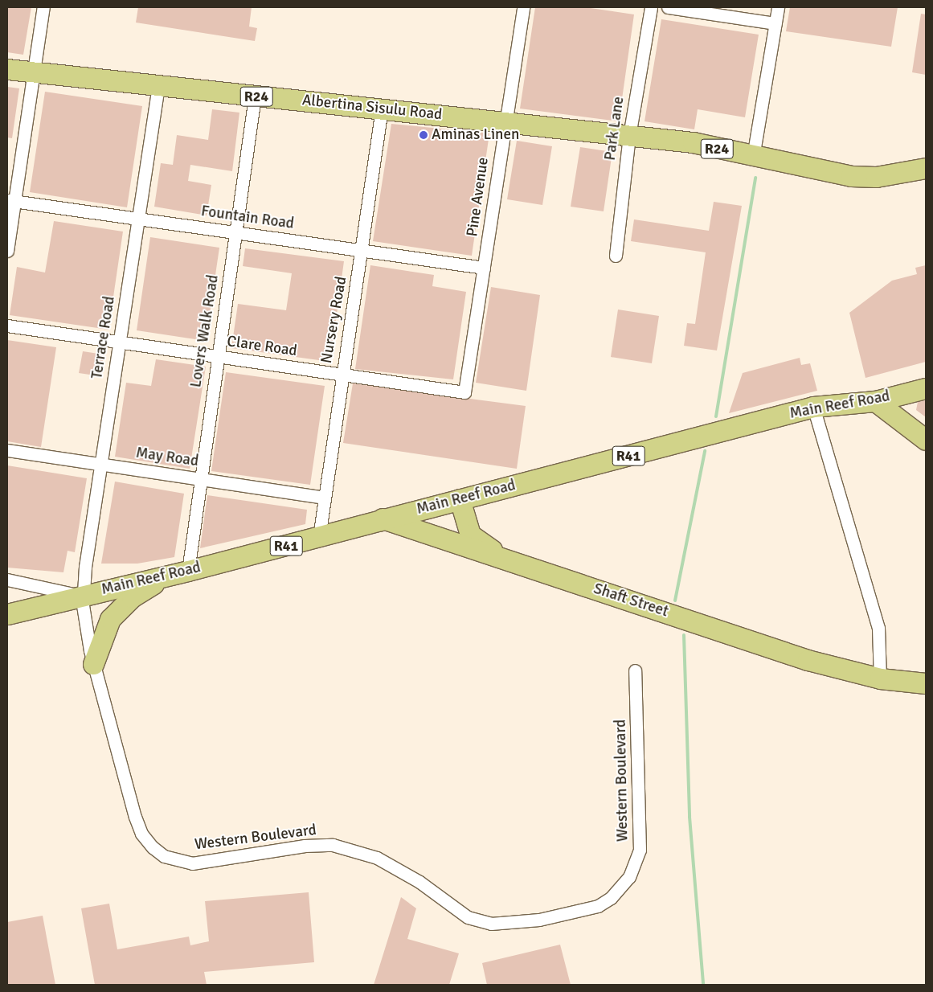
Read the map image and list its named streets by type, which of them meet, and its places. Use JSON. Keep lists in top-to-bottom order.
{
  "streets": {
    "main road": [
      "R24",
      "Albertina Sisulu Road",
      "Main Reef Road",
      "R41",
      "Shaft Street"
    ],
    "street": [
      "Park Lane",
      "Pine Avenue",
      "Fountain Road",
      "Nursery Road",
      "Lovers Walk Road",
      "Terrace Road",
      "Clare Road",
      "May Road",
      "Western Boulevard"
    ]
  },
  "crossings": [
    ["Albertina Sisulu Road", "Park Lane"],
    ["Albertina Sisulu Road", "Pine Avenue"],
    ["Albertina Sisulu Road", "Nursery Road"],
    ["Albertina Sisulu Road", "Lovers Walk Road"],
    ["Albertina Sisulu Road", "Terrace Road"],
    ["Pine Avenue", "Fountain Road"],
    ["Pine Avenue", "Clare Road"],
    ["Fountain Road", "Nursery Road"],
    ["Fountain Road", "Lovers Walk Road"],
    ["Fountain Road", "Terrace Road"],
    ["Nursery Road", "Clare Road"],
    ["Nursery Road", "Main Reef Road"],
    ["Nursery Road", "May Road"],
    ["Lovers Walk Road", "Clare Road"],
    ["Lovers Walk Road", "Main Reef Road"],
    ["Lovers Walk Road", "May Road"],
    ["Terrace Road", "Clare Road"],
    ["Terrace Road", "Main Reef Road"],
    ["Terrace Road", "May Road"],
    ["Terrace Road", "Western Boulevard"],
    ["Main Reef Road", "Shaft Street"],
    ["Main Reef Road", "Western Boulevard"]
  ],
  "places": ["Aminas Linen"]
}
